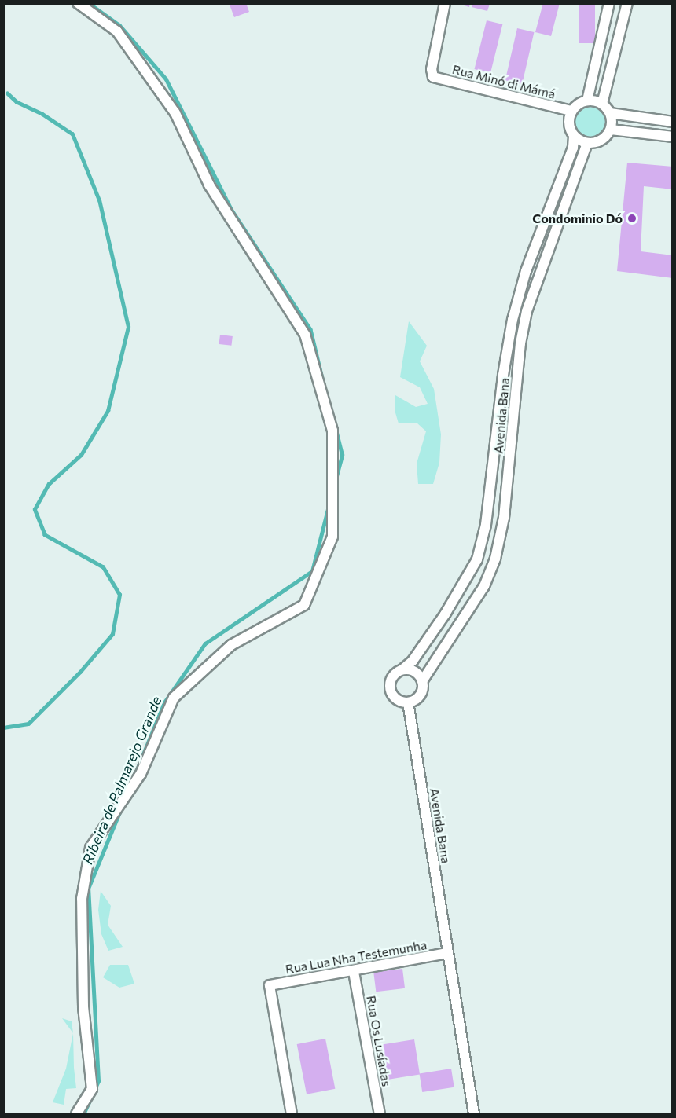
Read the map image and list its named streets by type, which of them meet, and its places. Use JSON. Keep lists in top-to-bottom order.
{
  "streets": {
    "street": [
      "Rua Minó di Mámá",
      "Avenida Bana",
      "Rua Lua Nha Testemunha",
      "Rua Os Lusíadas"
    ]
  },
  "crossings": [
    ["Rua Minó di Mámá", "Avenida Bana"],
    ["Avenida Bana", "Rua Lua Nha Testemunha"],
    ["Rua Lua Nha Testemunha", "Rua Os Lusíadas"]
  ],
  "water": ["Ribeira de Palmarejo Grande"],
  "places": ["Condominio Dó"]
}
